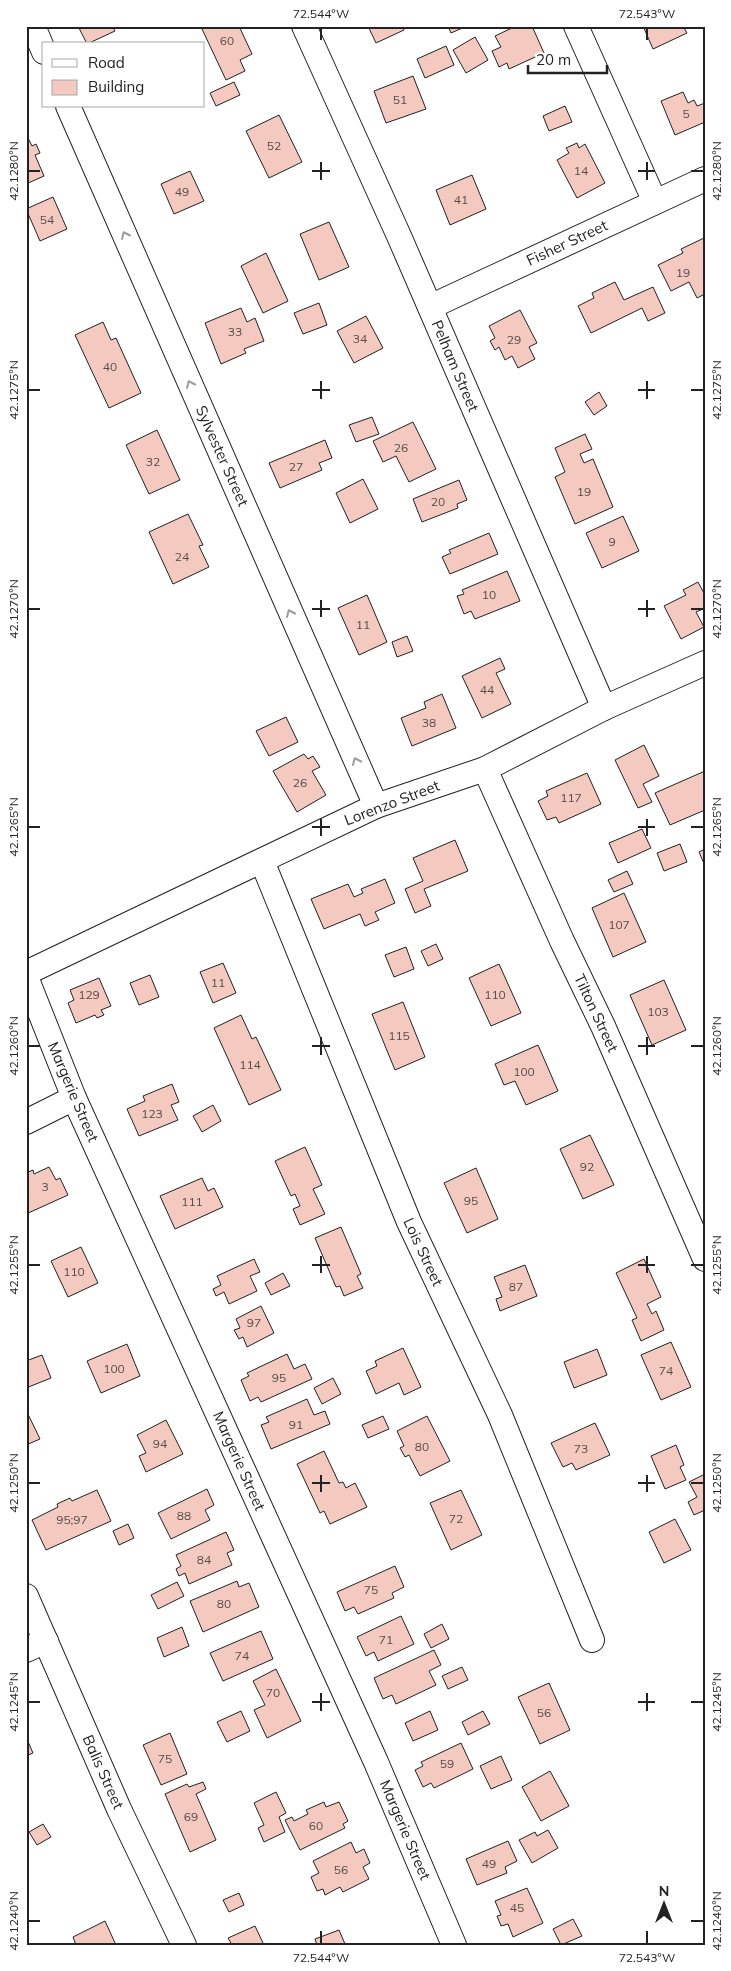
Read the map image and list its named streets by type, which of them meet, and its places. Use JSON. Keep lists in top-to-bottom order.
{
  "streets": {
    "street": [
      "Fisher Street",
      "Pelham Street",
      "Sylvester Street",
      "Lorenzo Street",
      "Tilton Street",
      "Margerie Street",
      "Lois Street",
      "Balis Street"
    ]
  },
  "crossings": [
    ["Fisher Street", "Pelham Street"],
    ["Pelham Street", "Lorenzo Street"],
    ["Sylvester Street", "Lorenzo Street"],
    ["Lorenzo Street", "Tilton Street"],
    ["Lorenzo Street", "Lois Street"]
  ],
  "one_way": ["Sylvester Street"],
  "house_numbers": [
    "60",
    "51",
    "5",
    "52",
    "14",
    "49",
    "41",
    "54",
    "19",
    "33",
    "34",
    "29",
    "40",
    "26",
    "32",
    "27",
    "19",
    "20",
    "9",
    "24",
    "10",
    "11",
    "44",
    "38",
    "26",
    "117",
    "107",
    "11",
    "129",
    "110",
    "103",
    "115",
    "114",
    "100",
    "123",
    "92",
    "3",
    "95",
    "111",
    "110",
    "87",
    "97",
    "100",
    "74",
    "95",
    "91",
    "94",
    "80",
    "73",
    "88",
    "72",
    "95;97",
    "84",
    "75",
    "80",
    "71",
    "74",
    "70",
    "56",
    "75",
    "59",
    "69",
    "60",
    "49",
    "56",
    "45"
  ],
  "legend": ["Road", "Building"],
  "scale_bar": "20 m",
  "north": "top",
  "coordinates": [
    "72.544°W",
    "72.543°W",
    "42.1280°N",
    "42.1275°N",
    "42.1270°N",
    "42.1265°N",
    "42.1260°N",
    "42.1255°N",
    "42.1250°N",
    "42.1245°N",
    "42.1240°N"
  ]
}
